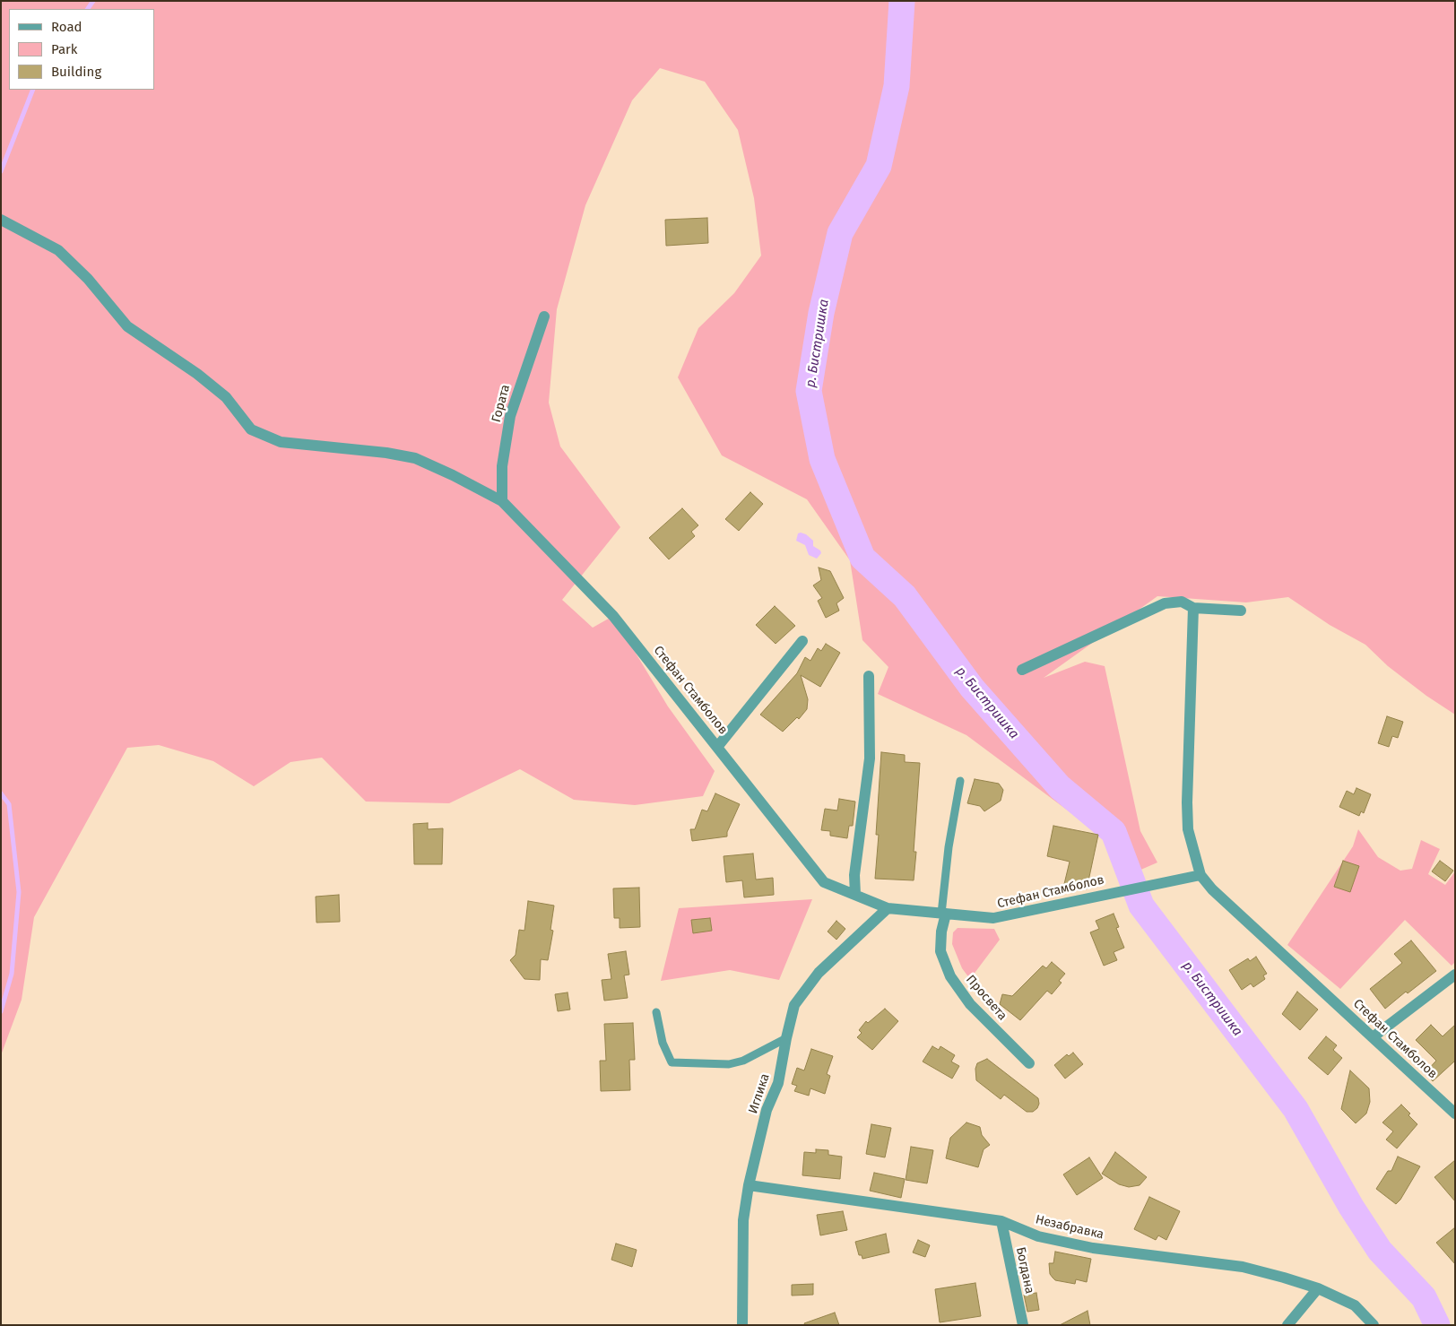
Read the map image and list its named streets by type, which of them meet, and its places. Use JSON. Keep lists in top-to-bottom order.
{
  "streets": {
    "street": [
      "Гората",
      "Стефан Стамболов",
      "Просвета",
      "Иглика",
      "Незабравка",
      "Богдана"
    ]
  },
  "crossings": [
    ["Гората", "Стефан Стамболов"],
    ["Стефан Стамболов", "Просвета"],
    ["Стефан Стамболов", "Иглика"],
    ["Иглика", "Незабравка"],
    ["Незабравка", "Богдана"]
  ],
  "water": ["р. Бистришка"],
  "legend": ["Road", "Park", "Building"]
}
